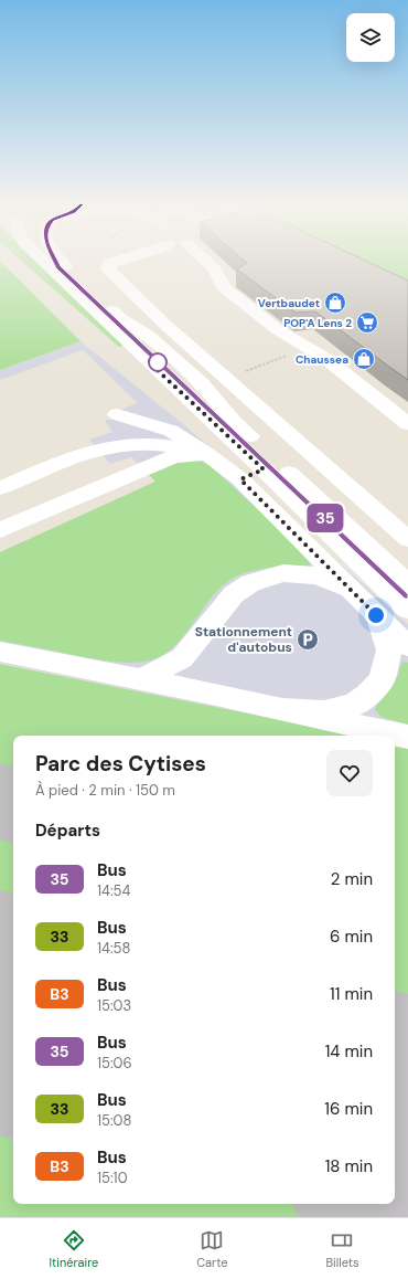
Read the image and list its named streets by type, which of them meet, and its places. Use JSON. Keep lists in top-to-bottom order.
{
  "places": {
    "shop": ["Vertbaudet", "Chaussea"],
    "supermarket": ["POP'A Lens 2"],
    "parking": ["Stationnement d'autobus"]
  },
  "lines": ["bus line 35"],
  "page": {
    "on_map": "35",
    "heading": [
      ["Parc des Cytises", "À pied · 2 min · 150 m"],
      "Départs"
    ],
    "list": [
      {
        "mark": "35",
        "name": "Bus",
        "note": "14:54",
        "value": "2 min"
      },
      {
        "mark": "33",
        "name": "Bus",
        "note": "14:58",
        "value": "6 min"
      },
      {
        "mark": "B3",
        "name": "Bus",
        "note": "15:03",
        "value": "11 min"
      },
      {
        "mark": "35",
        "name": "Bus",
        "note": "15:06",
        "value": "14 min"
      },
      {
        "mark": "33",
        "name": "Bus",
        "note": "15:08",
        "value": "16 min"
      },
      {
        "mark": "B3",
        "name": "Bus",
        "note": "15:10",
        "value": "18 min"
      }
    ],
    "tabs": ["Itinéraire", "Carte", "Billets"]
  }
}
